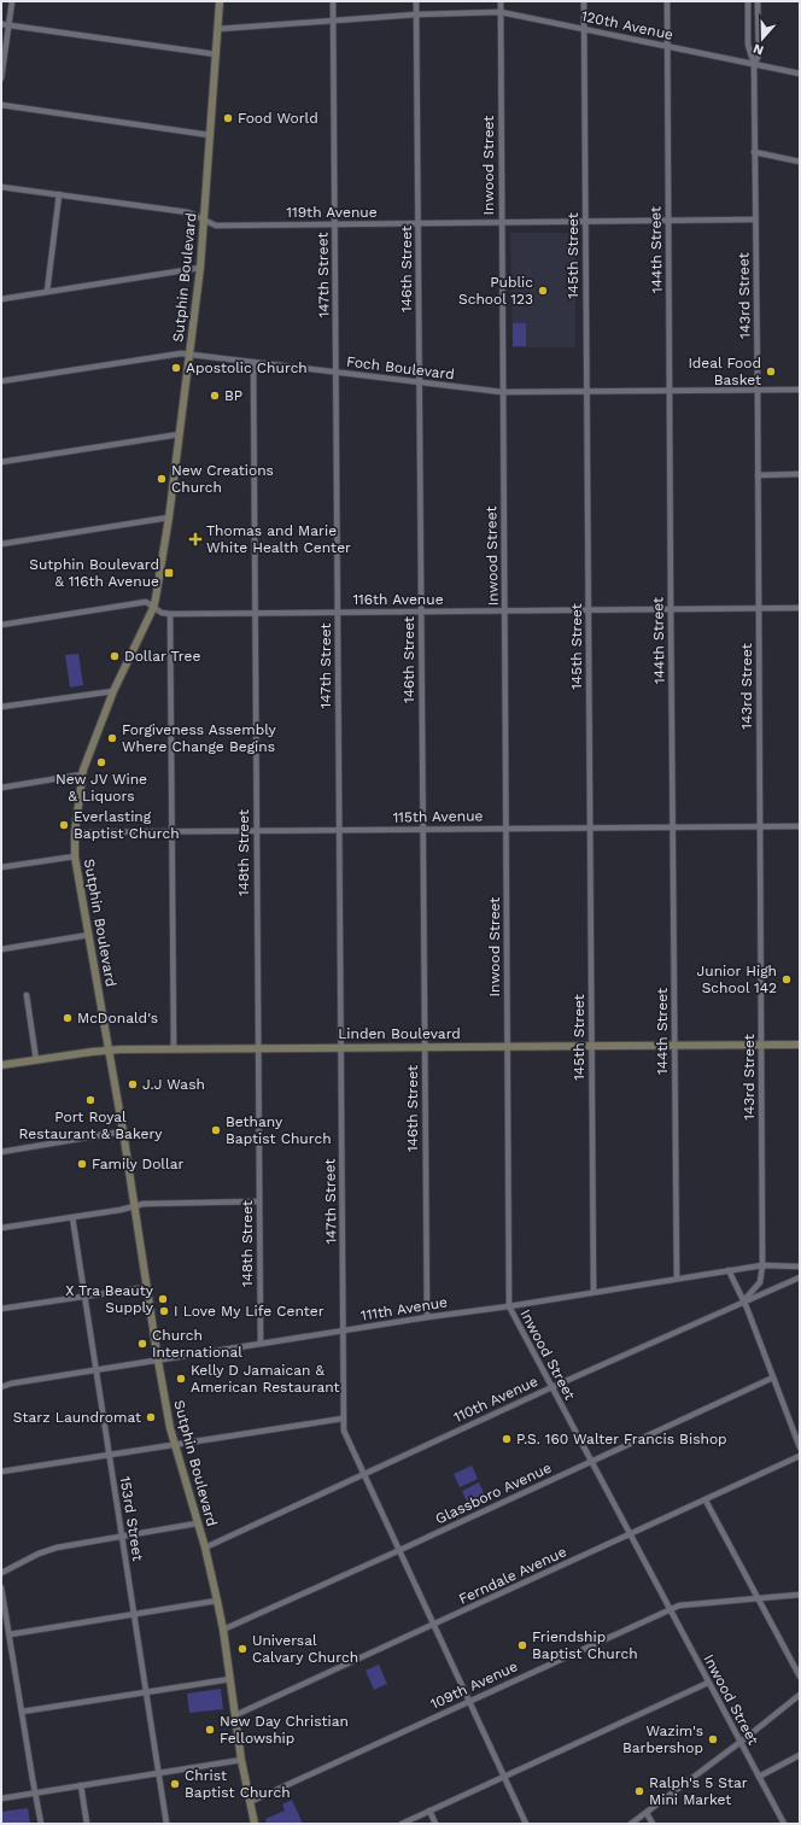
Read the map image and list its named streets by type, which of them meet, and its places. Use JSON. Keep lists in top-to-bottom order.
{
  "streets": {
    "main road": ["Sutphin Boulevard", "Linden Boulevard"],
    "street": [
      "120th Avenue",
      "Inwood Street",
      "119th Avenue",
      "144th Street",
      "145th Street",
      "146th Street",
      "147th Street",
      "143rd Street",
      "Foch Boulevard",
      "116th Avenue",
      "115th Avenue",
      "148th Street",
      "111th Avenue",
      "110th Avenue",
      "Glassboro Avenue",
      "153rd Street",
      "Ferndale Avenue",
      "109th Avenue"
    ]
  },
  "crossings": [
    ["120th Avenue", "Inwood Street"],
    ["120th Avenue", "144th Street"],
    ["120th Avenue", "145th Street"],
    ["120th Avenue", "146th Street"],
    ["120th Avenue", "147th Street"],
    ["120th Avenue", "Sutphin Boulevard"],
    ["120th Avenue", "143rd Street"],
    ["Inwood Street", "119th Avenue"],
    ["Inwood Street", "Foch Boulevard"],
    ["Inwood Street", "116th Avenue"],
    ["Inwood Street", "115th Avenue"],
    ["Inwood Street", "Linden Boulevard"],
    ["Inwood Street", "111th Avenue"],
    ["Inwood Street", "110th Avenue"],
    ["Inwood Street", "Glassboro Avenue"],
    ["Inwood Street", "Ferndale Avenue"],
    ["Inwood Street", "109th Avenue"],
    ["119th Avenue", "144th Street"],
    ["119th Avenue", "145th Street"],
    ["119th Avenue", "146th Street"],
    ["119th Avenue", "147th Street"],
    ["119th Avenue", "Sutphin Boulevard"],
    ["119th Avenue", "143rd Street"],
    ["144th Street", "Foch Boulevard"],
    ["144th Street", "116th Avenue"],
    ["144th Street", "115th Avenue"],
    ["144th Street", "Linden Boulevard"],
    ["144th Street", "111th Avenue"],
    ["145th Street", "Foch Boulevard"],
    ["145th Street", "116th Avenue"],
    ["145th Street", "115th Avenue"],
    ["145th Street", "Linden Boulevard"],
    ["145th Street", "111th Avenue"],
    ["146th Street", "Foch Boulevard"],
    ["146th Street", "116th Avenue"],
    ["146th Street", "115th Avenue"],
    ["146th Street", "Linden Boulevard"],
    ["146th Street", "111th Avenue"],
    ["147th Street", "Foch Boulevard"],
    ["147th Street", "116th Avenue"],
    ["147th Street", "115th Avenue"],
    ["147th Street", "Linden Boulevard"],
    ["147th Street", "111th Avenue"],
    ["147th Street", "110th Avenue"],
    ["147th Street", "Glassboro Avenue"],
    ["147th Street", "Ferndale Avenue"],
    ["147th Street", "109th Avenue"],
    ["Sutphin Boulevard", "Foch Boulevard"],
    ["Sutphin Boulevard", "116th Avenue"],
    ["Sutphin Boulevard", "115th Avenue"],
    ["Sutphin Boulevard", "Linden Boulevard"],
    ["Sutphin Boulevard", "111th Avenue"],
    ["Sutphin Boulevard", "110th Avenue"],
    ["Sutphin Boulevard", "Glassboro Avenue"],
    ["Sutphin Boulevard", "Ferndale Avenue"],
    ["Sutphin Boulevard", "109th Avenue"],
    ["143rd Street", "Foch Boulevard"],
    ["143rd Street", "116th Avenue"],
    ["143rd Street", "115th Avenue"],
    ["143rd Street", "Linden Boulevard"],
    ["143rd Street", "111th Avenue"],
    ["143rd Street", "110th Avenue"],
    ["Foch Boulevard", "148th Street"],
    ["116th Avenue", "148th Street"],
    ["115th Avenue", "148th Street"],
    ["148th Street", "Linden Boulevard"],
    ["148th Street", "111th Avenue"],
    ["111th Avenue", "153rd Street"]
  ],
  "places": {
    "other": [
      "Food World",
      "Public School 123",
      "Apostolic Church",
      "Ideal Food Basket",
      "BP",
      "New Creations Church",
      "Dollar Tree",
      "Forgiveness Assembly Where Change Begins",
      "New JV Wine & Liquors",
      "Everlasting Baptist Church",
      "Junior High School 142",
      "McDonald's",
      "J.J Wash",
      "Port Royal Restaurant & Bakery",
      "Bethany Baptist Church",
      "Family Dollar",
      "X Tra Beauty Supply",
      "I Love My Life Center",
      "Church International",
      "Kelly D Jamaican & American Restaurant",
      "Starz Laundromat",
      "P.S. 160 Walter Francis Bishop",
      "Friendship Baptist Church",
      "Universal Calvary Church",
      "New Day Christian Fellowship",
      "Wazim's Barbershop",
      "Christ Baptist Church",
      "Ralph's 5 Star Mini Market"
    ],
    "health": ["Thomas and Marie White Health Center"],
    "transit": ["Sutphin Boulevard & 116th Avenue"]
  },
  "north": "bottom"
}
